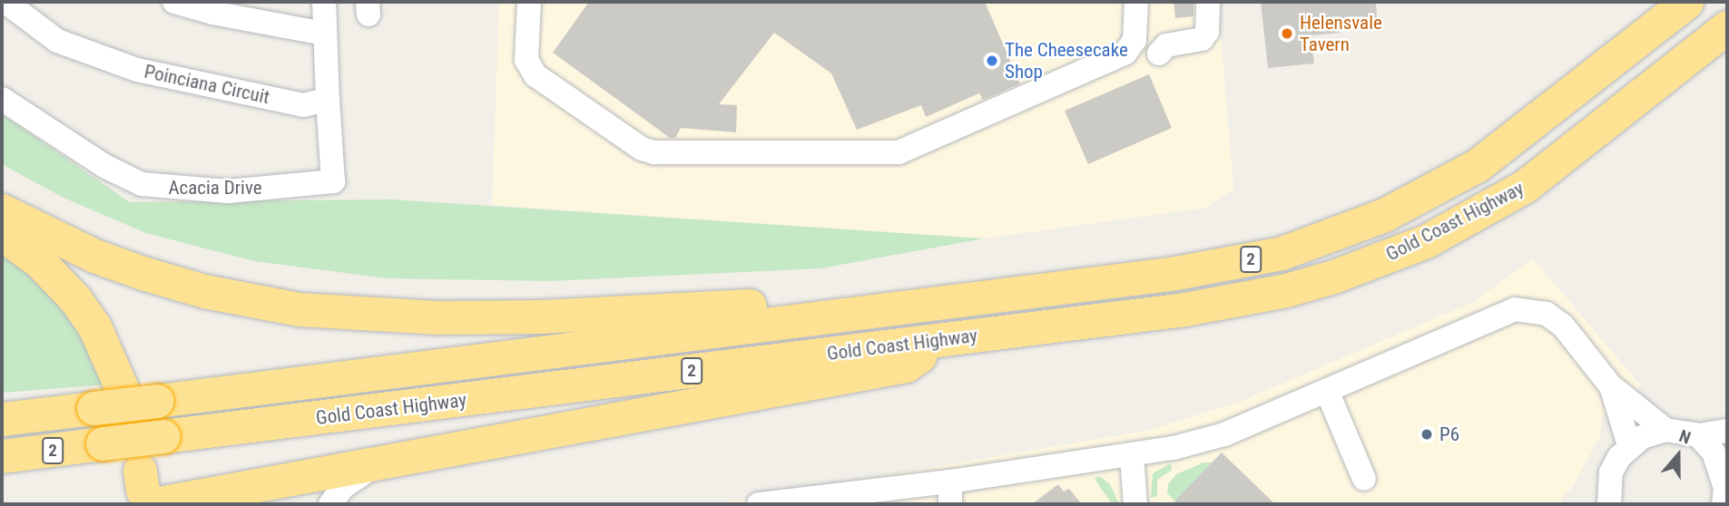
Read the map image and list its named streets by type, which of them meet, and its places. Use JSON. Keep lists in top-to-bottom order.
{
  "streets": {
    "highway": ["Gold Coast Highway", "2"],
    "street": ["Poinciana Circuit", "Acacia Drive"]
  },
  "crossings": [
    ["Poinciana Circuit", "Acacia Drive"]
  ],
  "places": ["Helensvale Tavern", "The Cheesecake Shop", "P6"],
  "north": "top"
}
